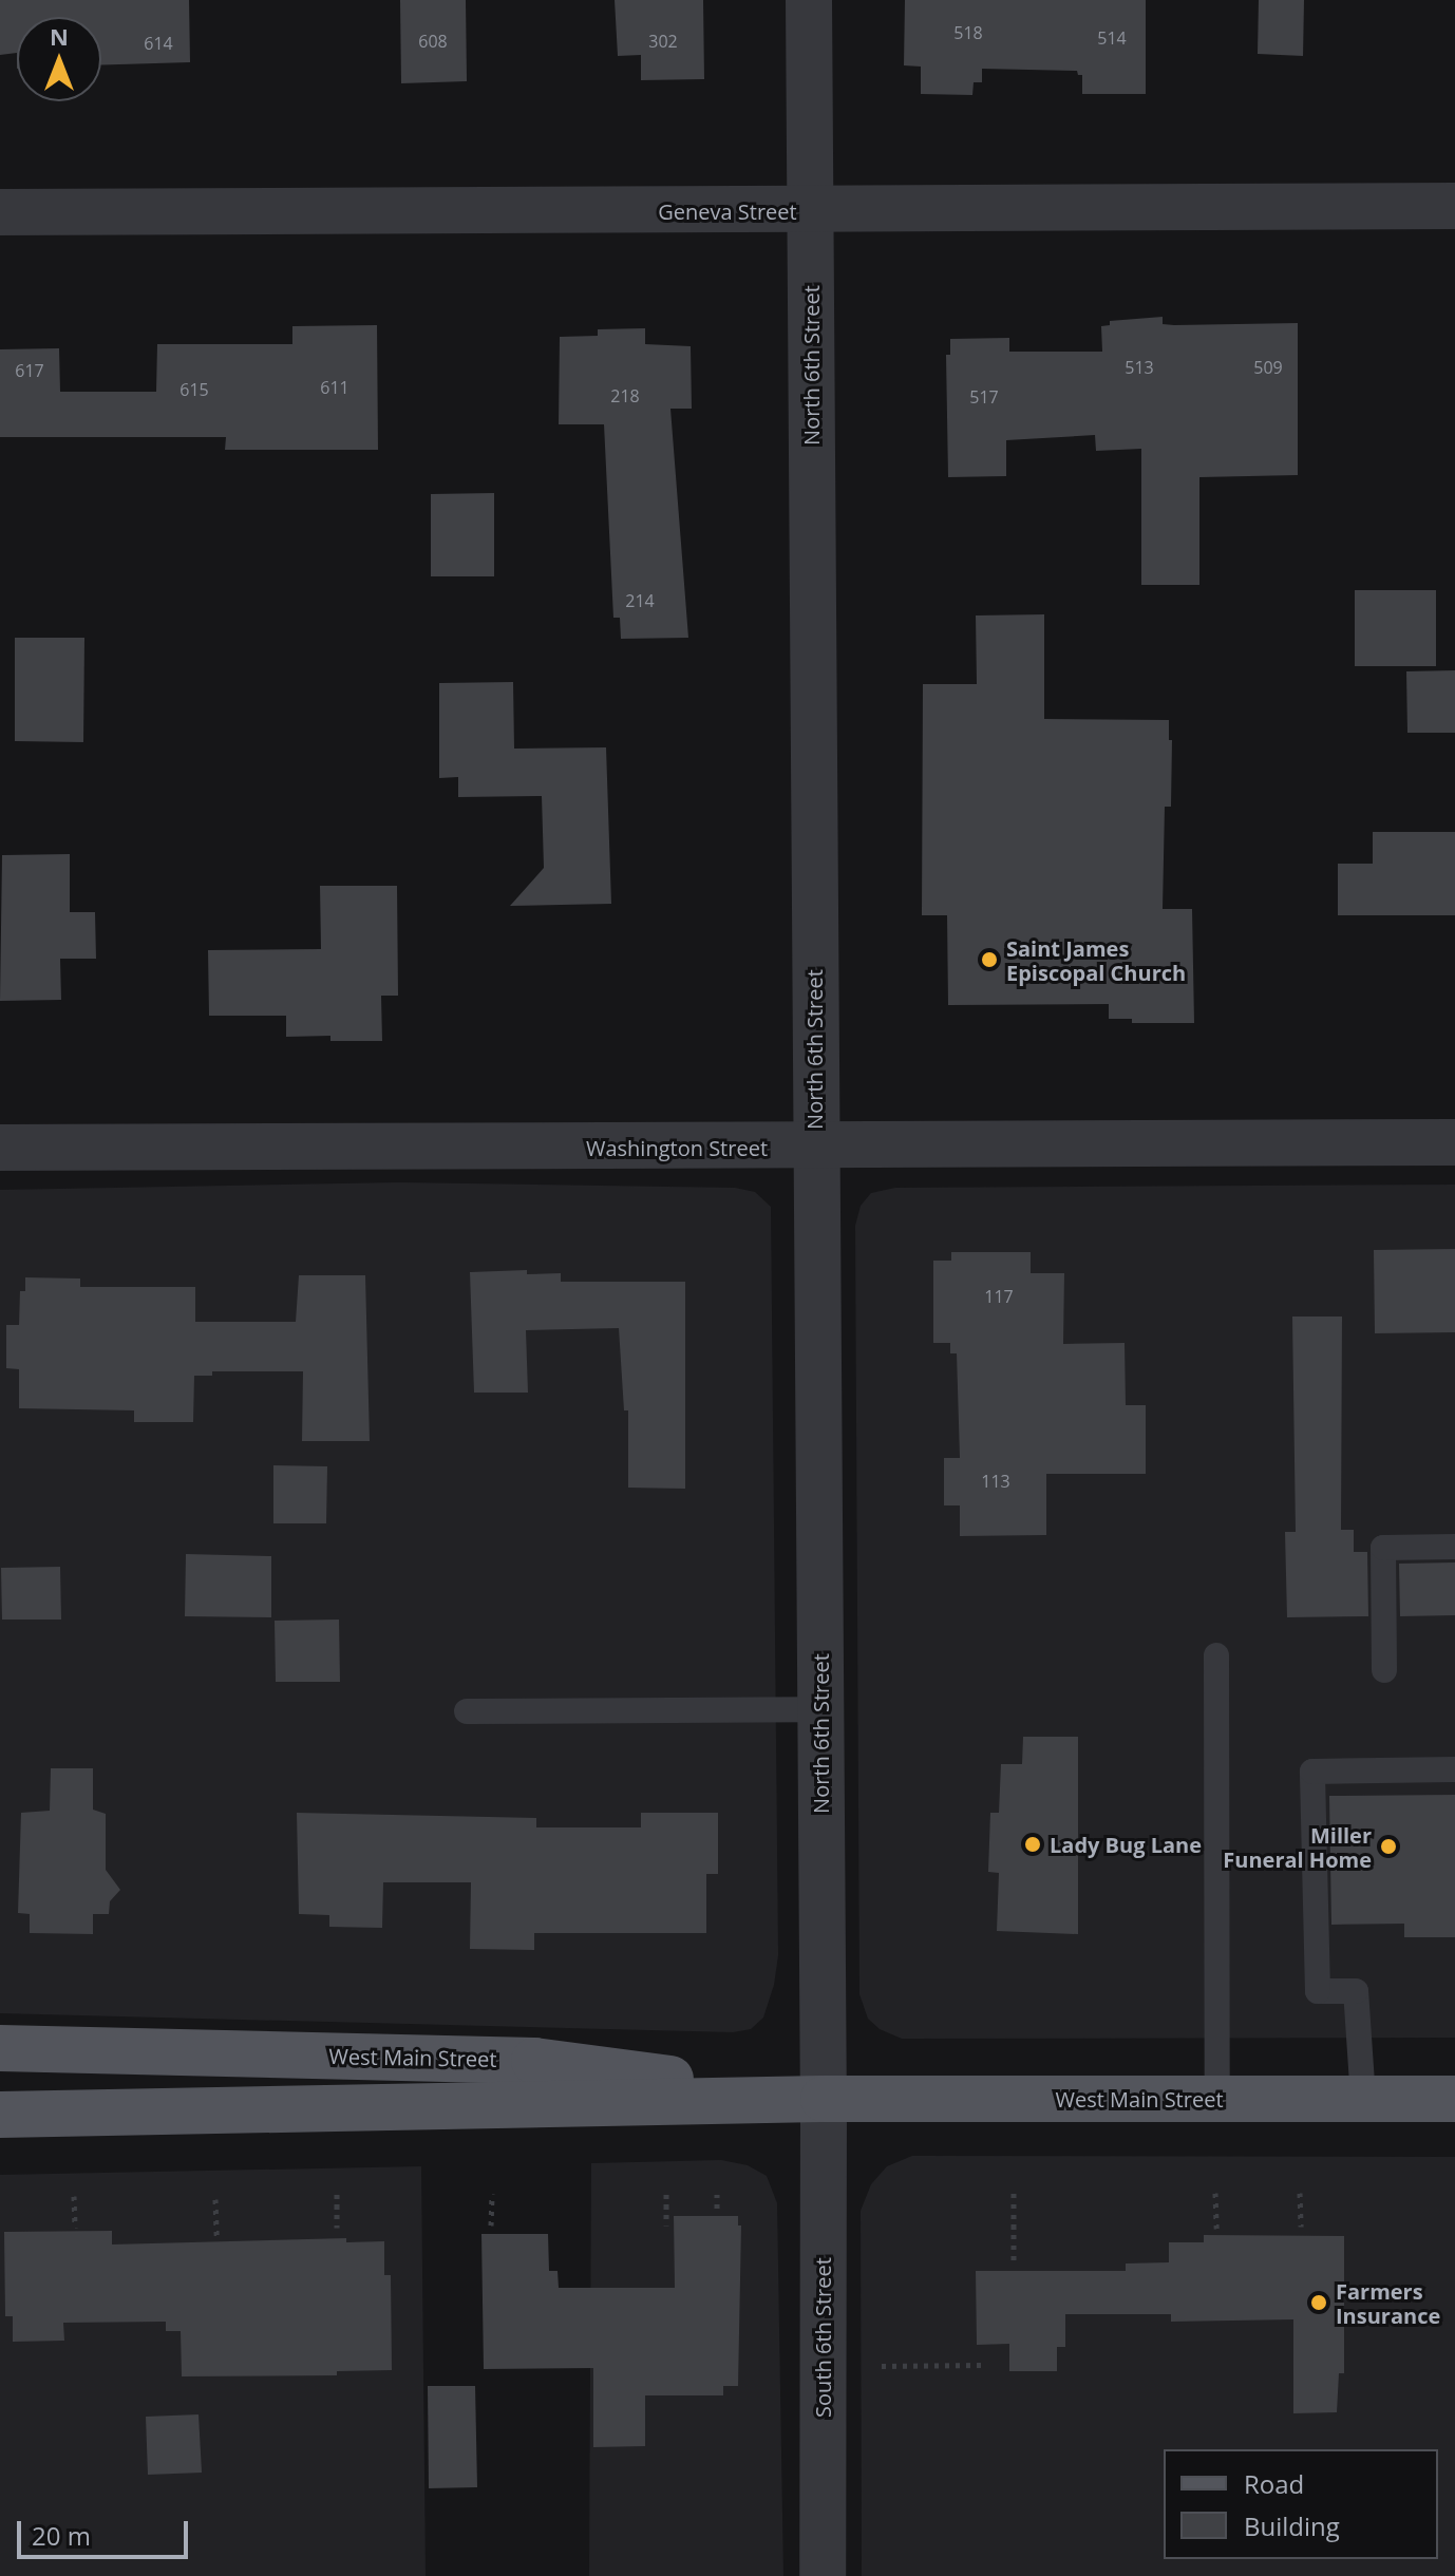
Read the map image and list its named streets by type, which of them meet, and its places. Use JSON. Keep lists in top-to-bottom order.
{
  "streets": {
    "main road": ["West Main Street"],
    "street": [
      "Geneva Street",
      "North 6th Street",
      "Washington Street",
      "South 6th Street"
    ]
  },
  "crossings": [
    ["Geneva Street", "North 6th Street"],
    ["North 6th Street", "Washington Street"],
    ["North 6th Street", "West Main Street"],
    ["North 6th Street", "South 6th Street"],
    ["West Main Street", "South 6th Street"]
  ],
  "places": [
    "Saint James Episcopal Church",
    "Lady Bug Lane",
    "Miller Funeral Home",
    "Farmers Insurance"
  ],
  "house_numbers": [
    "518",
    "514",
    "608",
    "302",
    "614",
    "513",
    "509",
    "617",
    "611",
    "615",
    "218",
    "517",
    "214",
    "117",
    "113"
  ],
  "legend": ["Road", "Building"],
  "scale_bar": "20 m",
  "north": "top"
}
